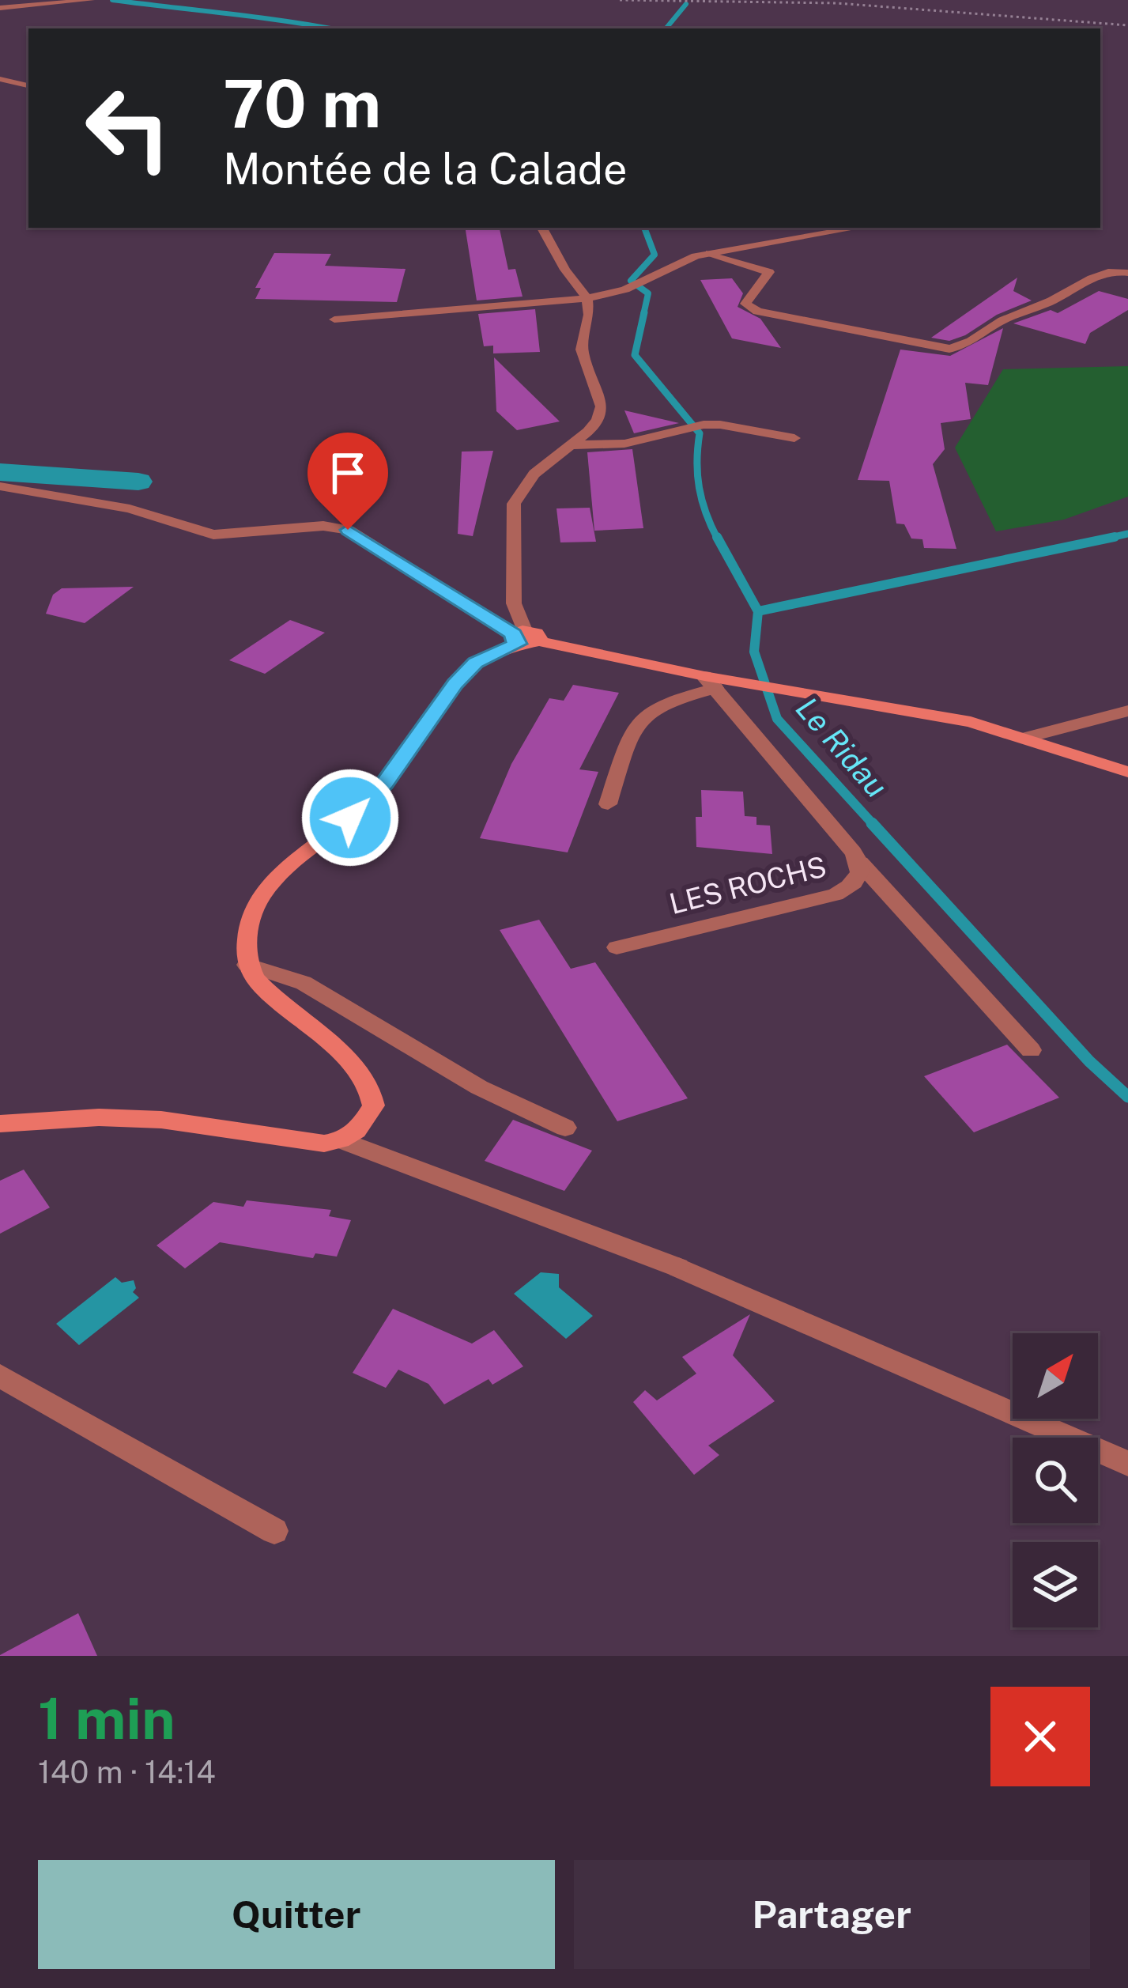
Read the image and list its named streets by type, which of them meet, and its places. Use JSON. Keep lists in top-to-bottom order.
{
  "streets": {
    "street": ["LES ROCHS"]
  },
  "water": ["Le Ridau"],
  "north": "top right",
  "page": {
    "turn": ["70 m", "Montée de la Calade"],
    "heading": ["1 min", "140 m · 14:14"],
    "buttons": ["Quitter", "Partager"]
  }
}
